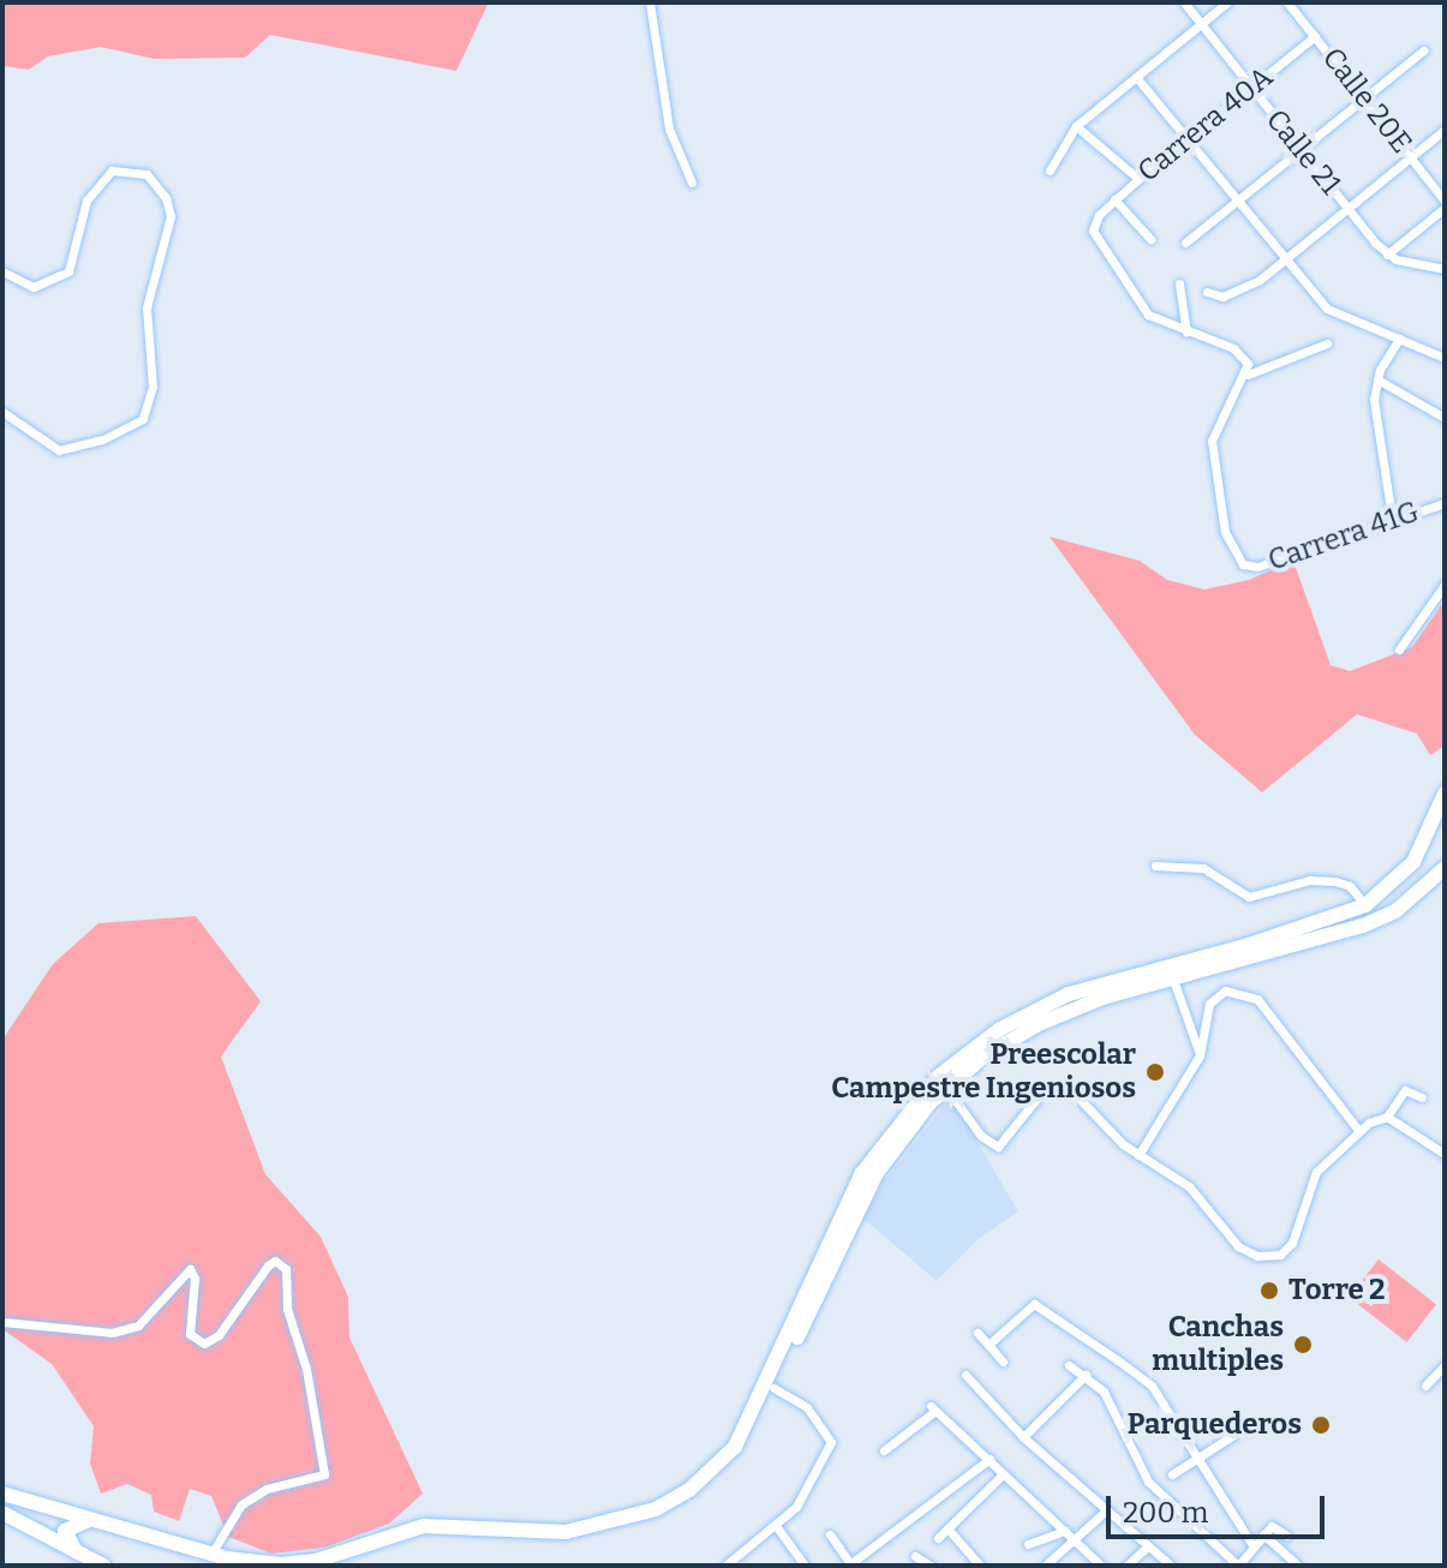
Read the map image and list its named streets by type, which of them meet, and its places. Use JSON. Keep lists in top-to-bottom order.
{
  "streets": {
    "street": [
      "Calle 20E",
      "Carrera 40A",
      "Calle 21",
      "Carrera 41G"
    ]
  },
  "crossings": [
    ["Calle 20E", "Carrera 40A"],
    ["Carrera 40A", "Calle 21"]
  ],
  "places": [
    "Preescolar Campestre Ingeniosos",
    "Torre 2",
    "Canchas multiples",
    "Parquederos"
  ],
  "scale_bar": "200 m"
}
